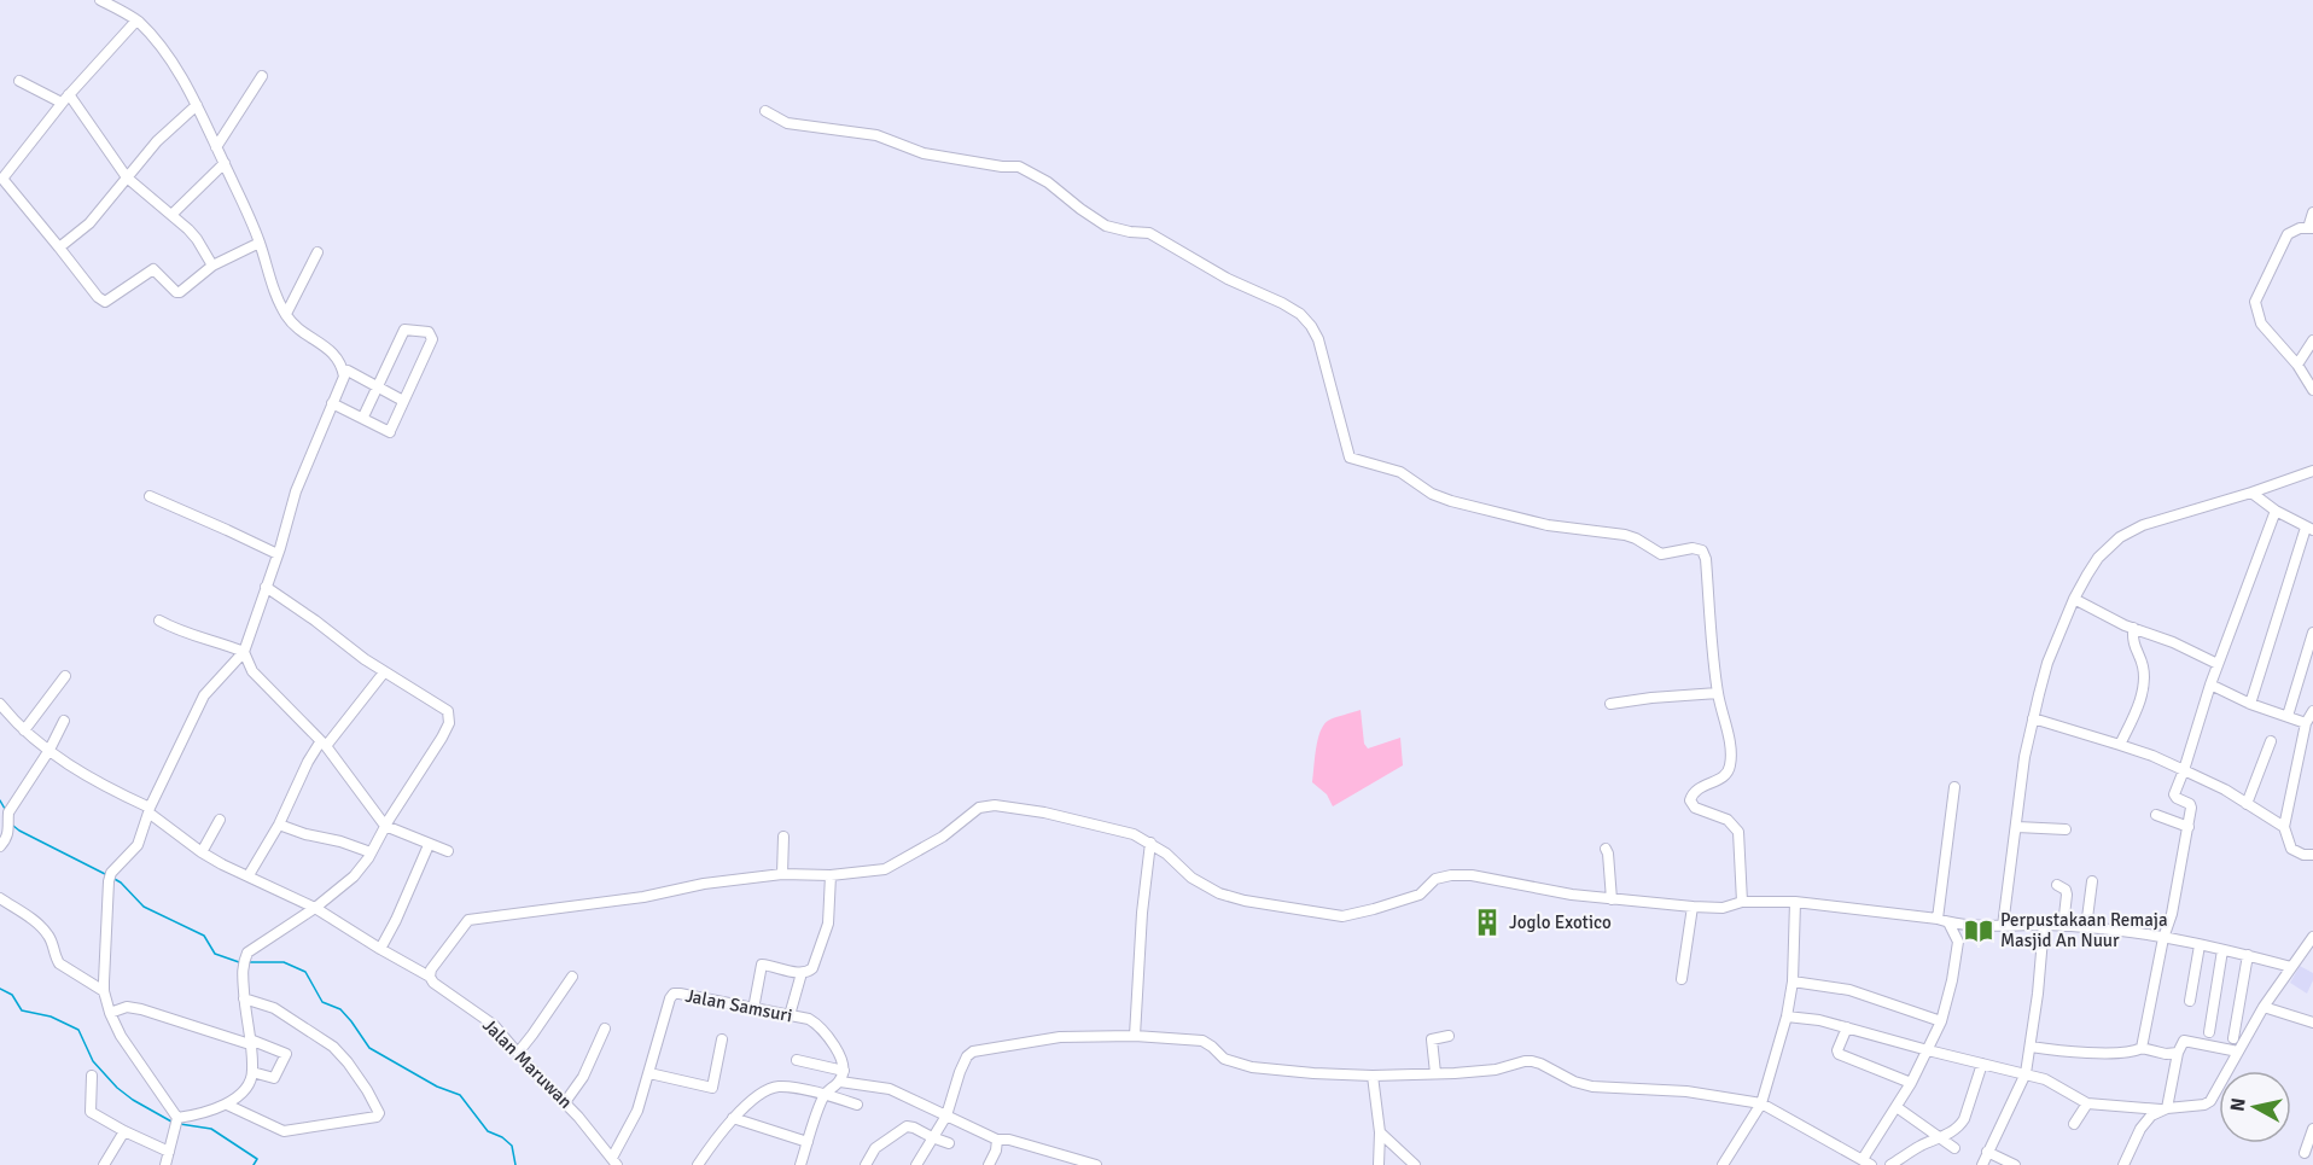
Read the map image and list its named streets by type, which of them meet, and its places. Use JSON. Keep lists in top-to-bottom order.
{
  "streets": {
    "street": ["Jalan Samsuri", "Jalan Maruwan"]
  },
  "crossings": [
    ["Jalan Samsuri", "Jalan Maruwan"]
  ],
  "places": {
    "building": ["Joglo Exotico"],
    "library": ["Perpustakaan Remaja Masjid An Nuur"]
  },
  "north": "left"
}
